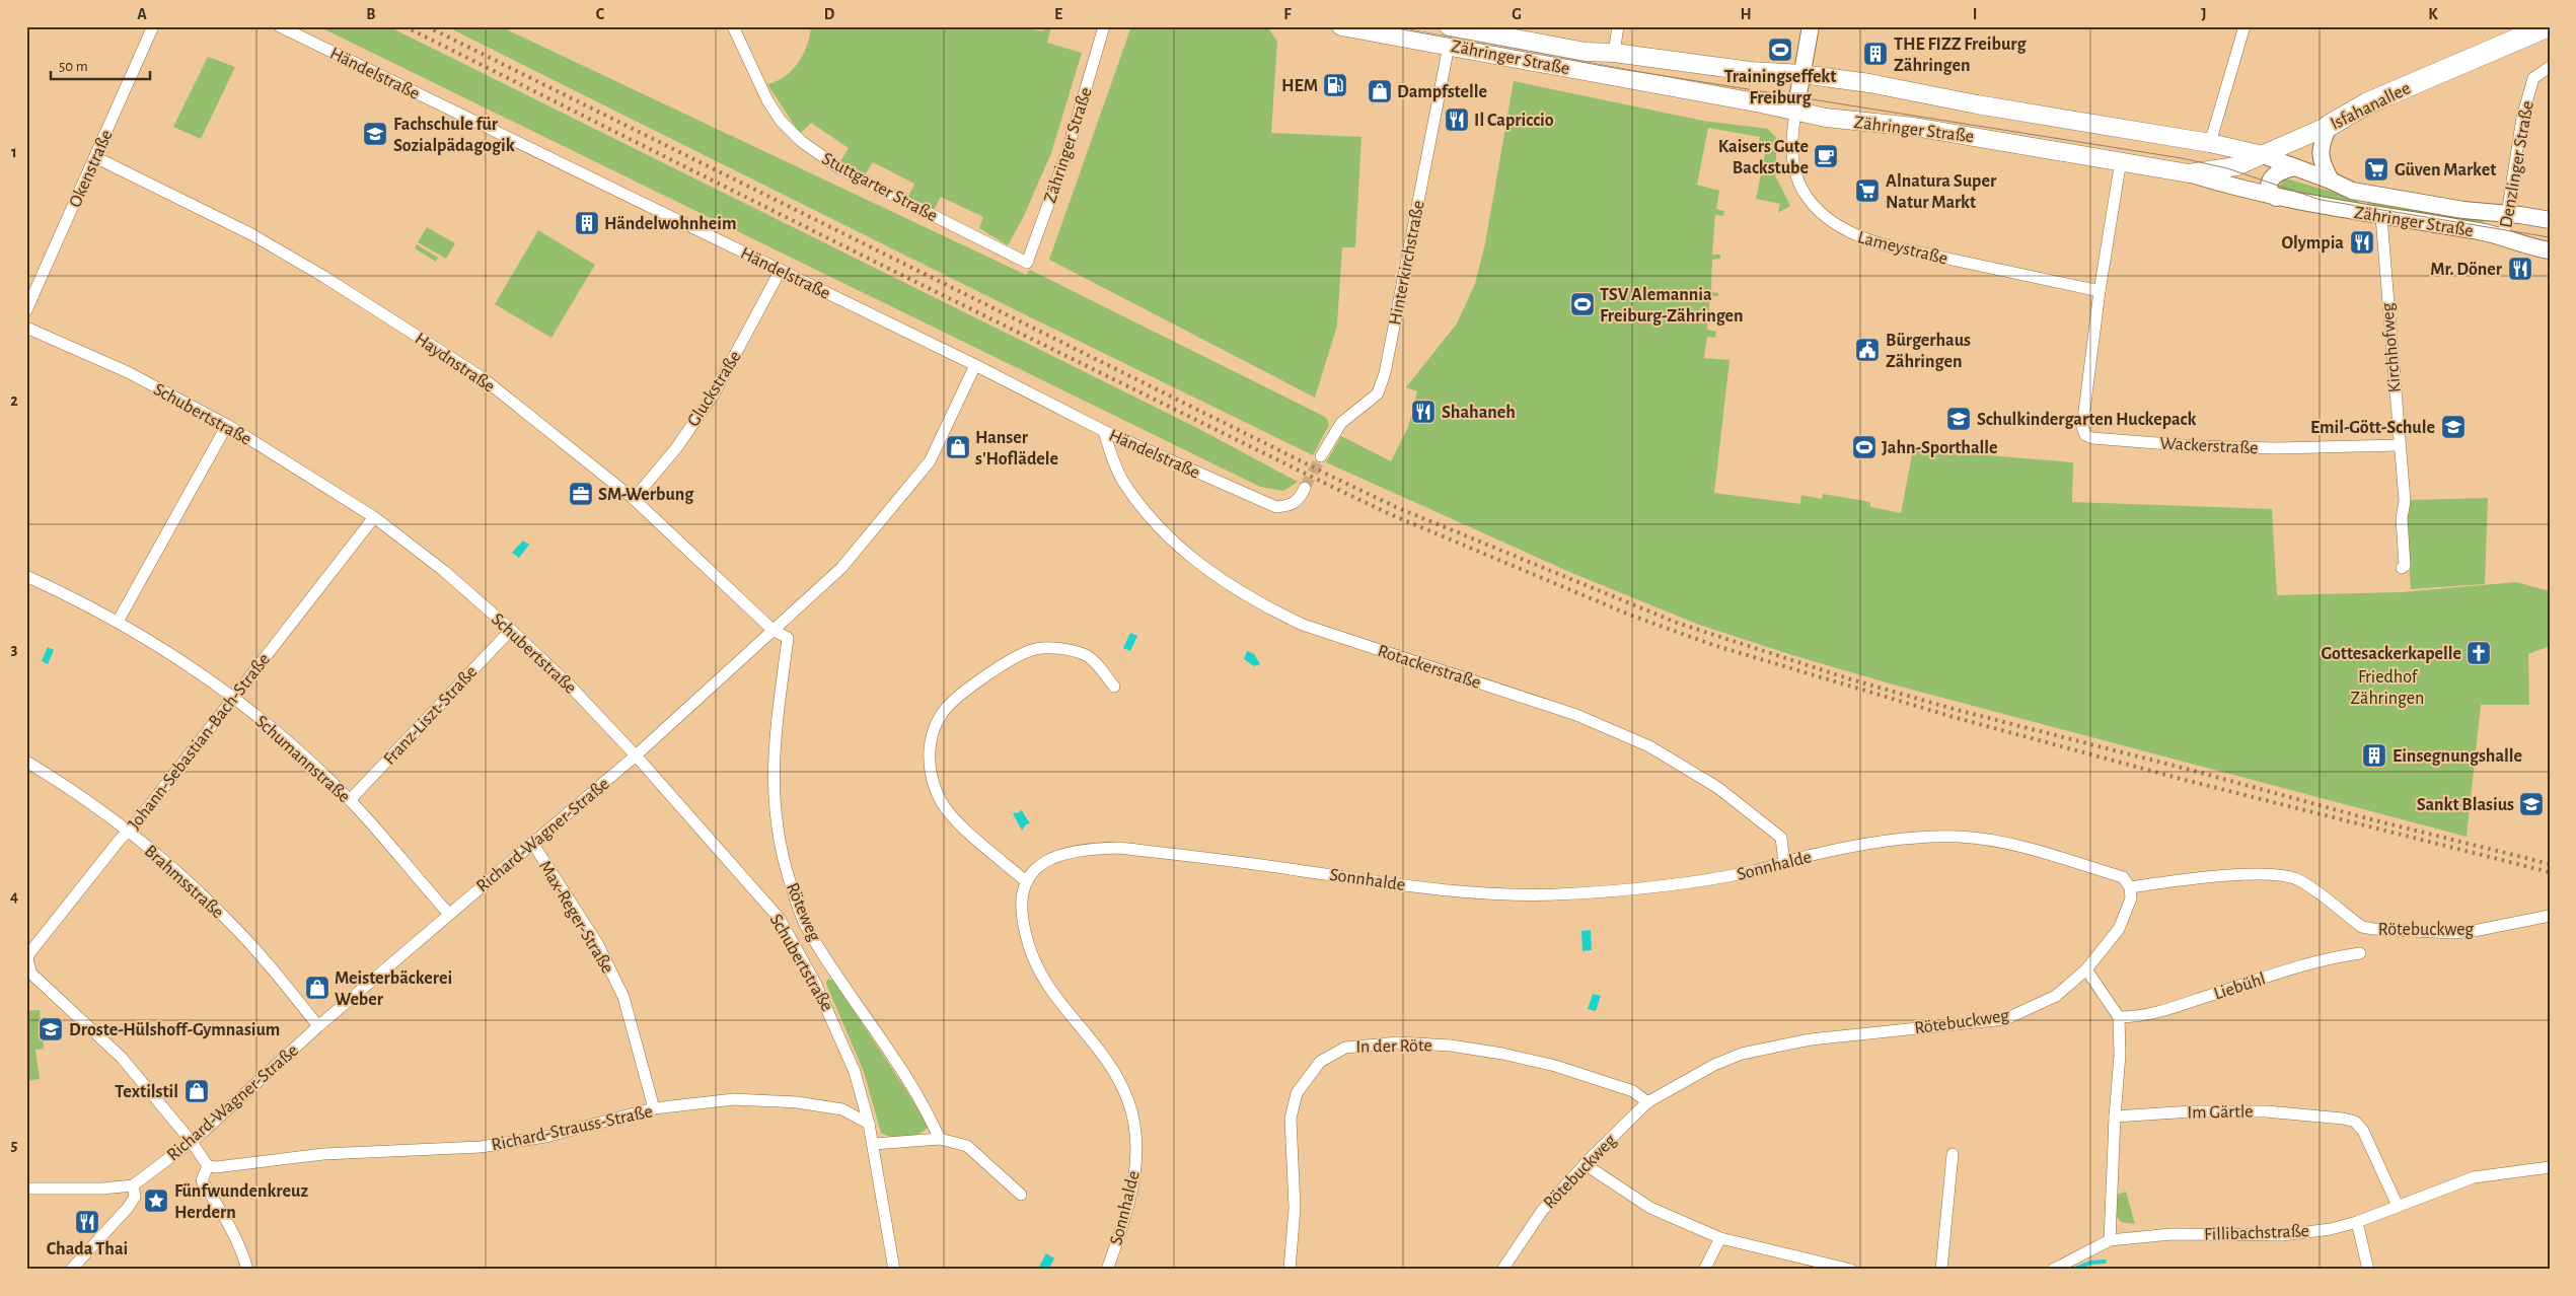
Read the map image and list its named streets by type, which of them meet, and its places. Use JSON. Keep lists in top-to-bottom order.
{
  "streets": {
    "highway": ["Isfahanallee"],
    "main road": ["Zähringer Straße"],
    "street": [
      "Händelstraße",
      "Denzlinger Straße",
      "Okenstraße",
      "Stuttgarter Straße",
      "Lameystraße",
      "Hinterkirchstraße",
      "Kirchhofweg",
      "Haydnstraße",
      "Gluckstraße",
      "Schubertstraße",
      "Wackerstraße",
      "Rotackerstraße",
      "Franz-Liszt-Straße",
      "Johann-Sebastian-Bach-Straße",
      "Schumannstraße",
      "Richard-Wagner-Straße",
      "Sonnhalde",
      "Brahmsstraße",
      "Röteweg",
      "Max-Reger-Straße",
      "Rötebuckweg",
      "Liebühl",
      "In der Röte",
      "Im Gärtle",
      "Richard-Strauss-Straße",
      "Fillibachstraße"
    ]
  },
  "crossings": [
    ["Zähringer Straße", "Isfahanallee"],
    ["Zähringer Straße", "Denzlinger Straße"],
    ["Zähringer Straße", "Stuttgarter Straße"],
    ["Zähringer Straße", "Lameystraße"],
    ["Zähringer Straße", "Hinterkirchstraße"],
    ["Zähringer Straße", "Kirchhofweg"],
    ["Zähringer Straße", "Wackerstraße"],
    ["Händelstraße", "Gluckstraße"],
    ["Händelstraße", "Rotackerstraße"],
    ["Händelstraße", "Richard-Wagner-Straße"],
    ["Okenstraße", "Haydnstraße"],
    ["Lameystraße", "Wackerstraße"],
    ["Kirchhofweg", "Wackerstraße"],
    ["Haydnstraße", "Gluckstraße"],
    ["Haydnstraße", "Richard-Wagner-Straße"],
    ["Haydnstraße", "Röteweg"],
    ["Schubertstraße", "Franz-Liszt-Straße"],
    ["Schubertstraße", "Johann-Sebastian-Bach-Straße"],
    ["Schubertstraße", "Richard-Wagner-Straße"],
    ["Schubertstraße", "Richard-Strauss-Straße"],
    ["Rotackerstraße", "Sonnhalde"],
    ["Franz-Liszt-Straße", "Schumannstraße"],
    ["Johann-Sebastian-Bach-Straße", "Schumannstraße"],
    ["Johann-Sebastian-Bach-Straße", "Brahmsstraße"],
    ["Schumannstraße", "Richard-Wagner-Straße"],
    ["Richard-Wagner-Straße", "Brahmsstraße"],
    ["Richard-Wagner-Straße", "Röteweg"],
    ["Richard-Wagner-Straße", "Max-Reger-Straße"],
    ["Sonnhalde", "Rötebuckweg"],
    ["Max-Reger-Straße", "Richard-Strauss-Straße"],
    ["Rötebuckweg", "In der Röte"],
    ["Im Gärtle", "Fillibachstraße"]
  ],
  "parks": ["Friedhof Zähringen"],
  "places": {
    "sports": ["Trainingseffekt Freiburg", "TSV Alemannia Freiburg-Zähringen", "Jahn-Sporthalle"],
    "building": ["THE FIZZ Freiburg Zähringen", "Händelwohnheim", "Einsegnungshalle"],
    "fuel station": ["HEM"],
    "shop": [
      "Dampfstelle",
      "Hanser s'Hoflädele",
      "Meisterbäckerei Weber",
      "Textilstil"
    ],
    "restaurant": [
      "Il Capriccio",
      "Olympia",
      "Mr. Döner",
      "Shahaneh",
      "Chada Thai"
    ],
    "school or university": [
      "Fachschule für Sozialpädagogik",
      "Schulkindergarten Huckepack",
      "Emil-Gött-Schule",
      "Sankt Blasius",
      "Droste-Hülshoff-Gymnasium"
    ],
    "cafe": ["Kaisers Gute Backstube"],
    "supermarket": ["Güven Market", "Alnatura Super Natur Markt"],
    "public building": ["Bürgerhaus Zähringen"],
    "office": ["SM-Werbung"],
    "church": ["Gottesackerkapelle"],
    "place": ["Fünfwundenkreuz Herdern"]
  },
  "scale_bar": "50 m",
  "grid": {
    "columns": [
      "A",
      "B",
      "C",
      "D",
      "E",
      "F",
      "G",
      "H",
      "I",
      "J",
      "K"
    ],
    "rows": [
      "1",
      "2",
      "3",
      "4",
      "5"
    ]
  }
}
